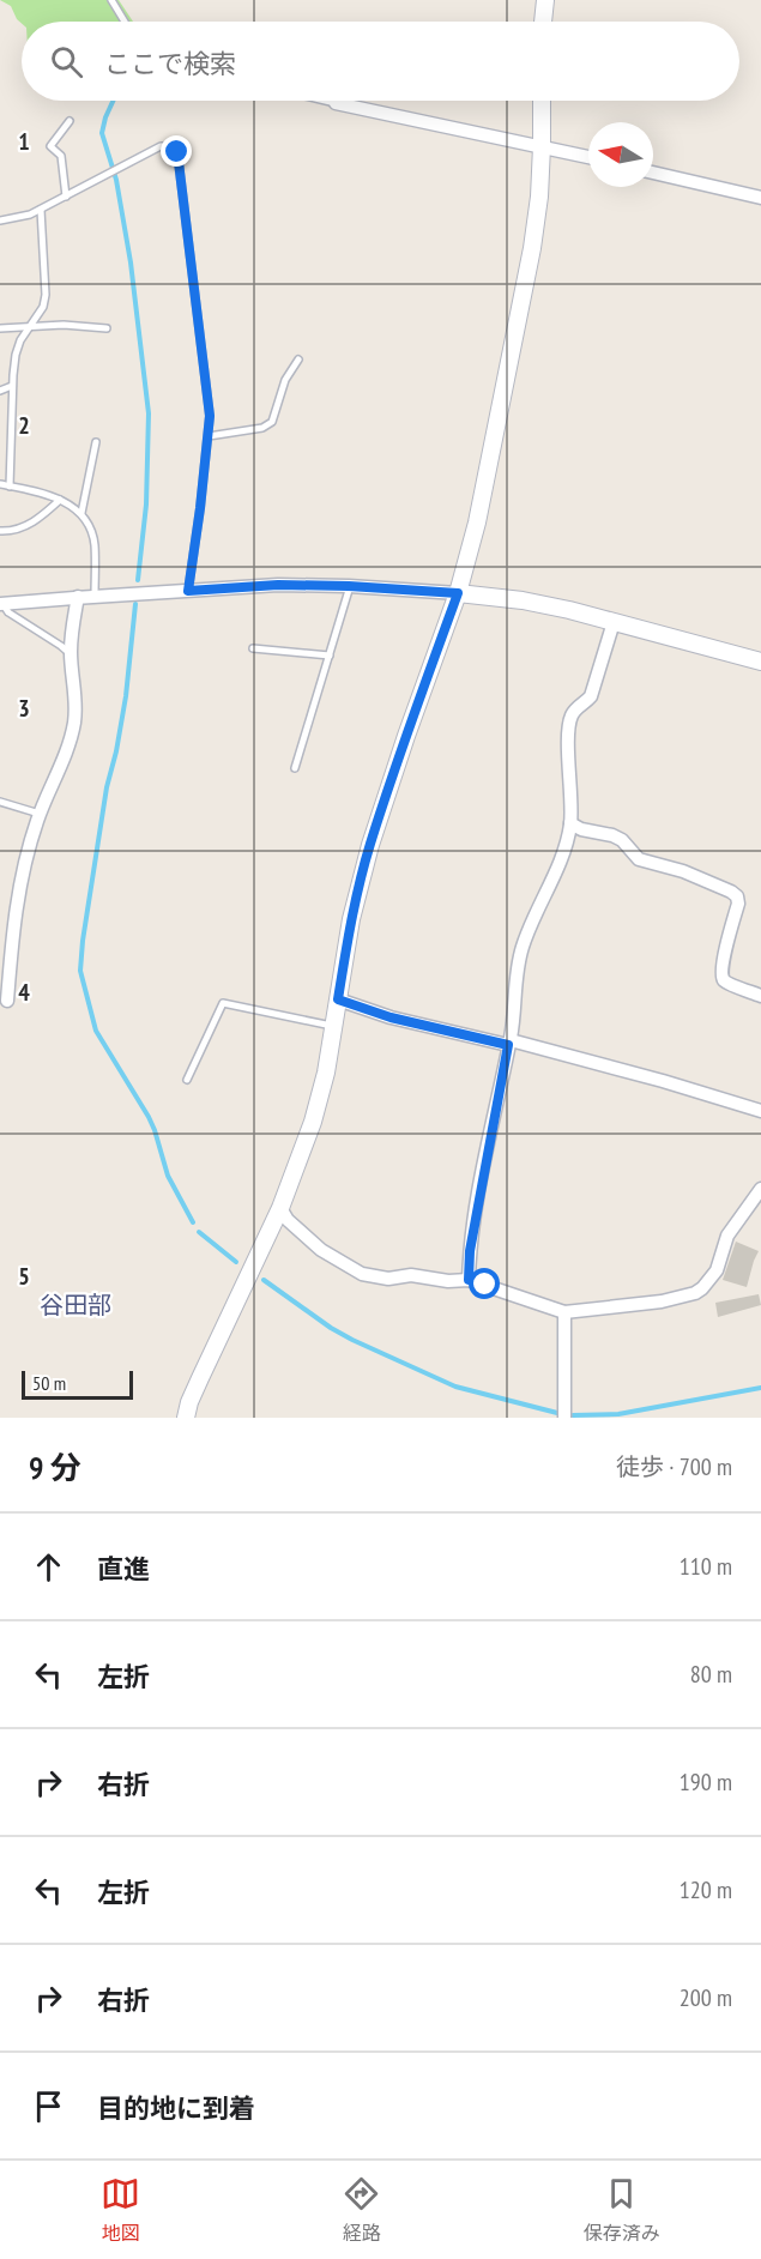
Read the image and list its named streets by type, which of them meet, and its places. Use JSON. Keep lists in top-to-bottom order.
{
  "districts": ["谷田部"],
  "scale_bar": "50 m",
  "north": "left",
  "page": {
    "search": "ここで検索",
    "scale": "50 m",
    "heading": ["9 分", "徒歩 · 700 m"],
    "list": [
      ["直進", "110 m"],
      ["左折", "80 m"],
      ["右折", "190 m"],
      ["左折", "120 m"],
      ["右折", "200 m"],
      "目的地に到着"
    ],
    "nav": ["地図", "経路", "保存済み"]
  },
  "grid": {
    "rows": [
      "1",
      "2",
      "3",
      "4",
      "5"
    ]
  }
}
